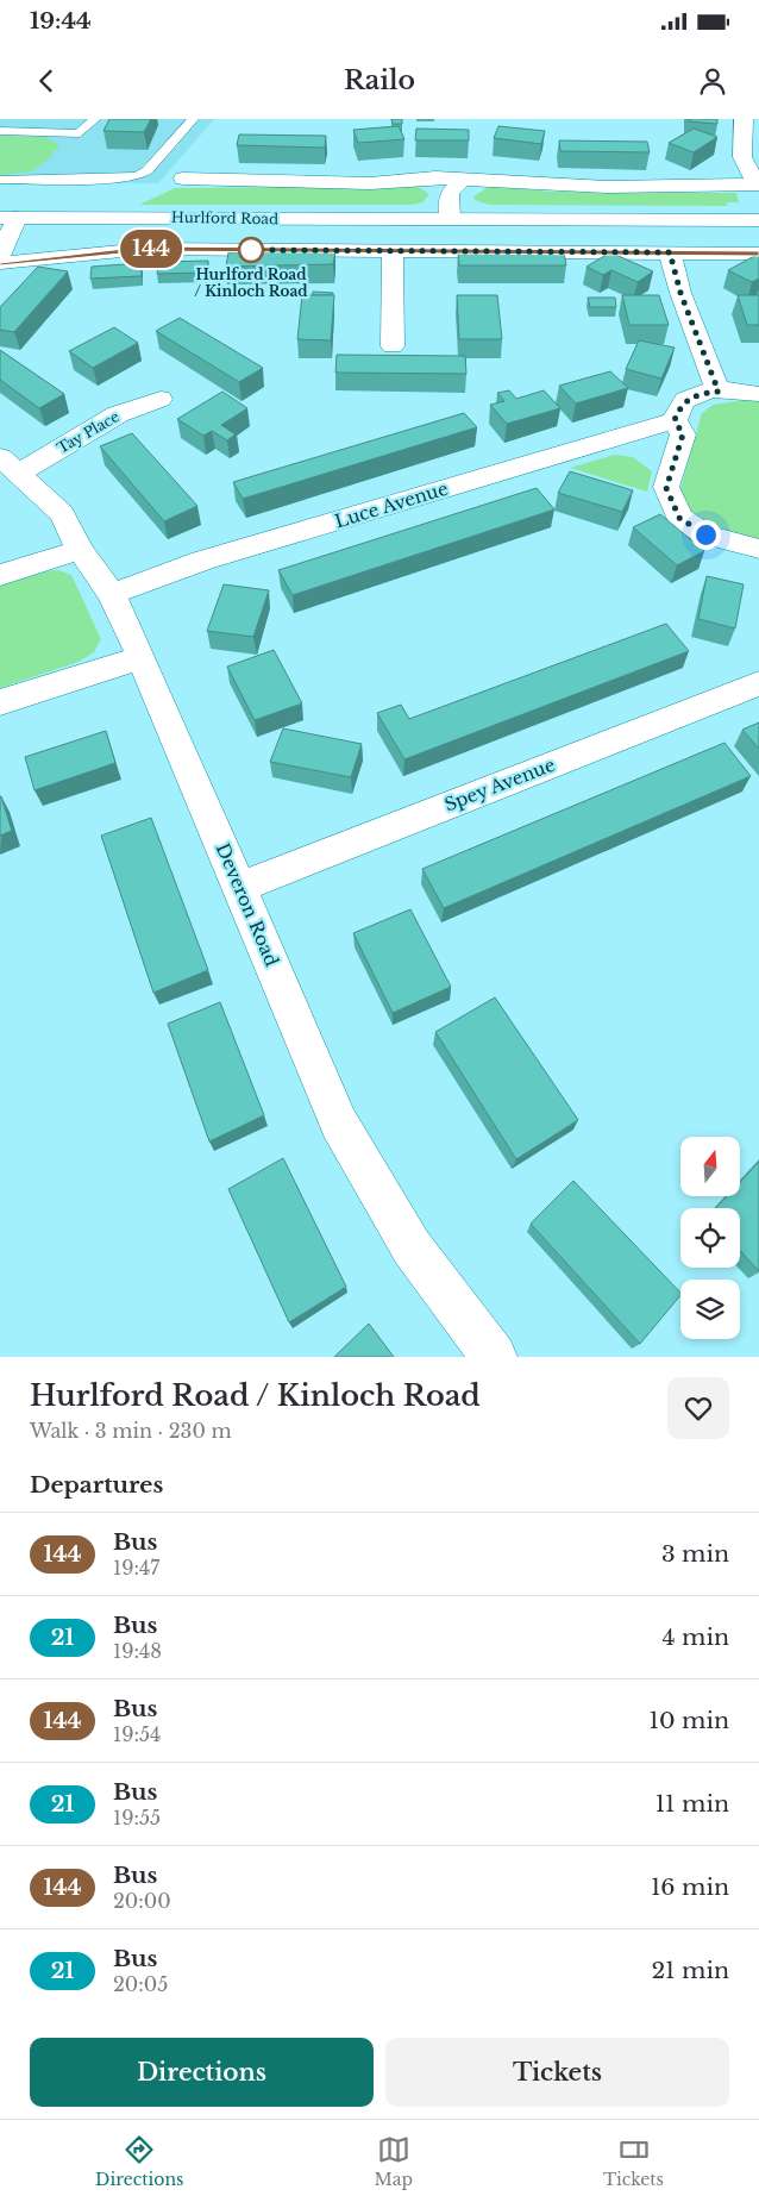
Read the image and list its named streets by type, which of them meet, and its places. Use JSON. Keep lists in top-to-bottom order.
{
  "streets": {
    "street": [
      "Hurlford Road",
      "Tay Place",
      "Luce Avenue",
      "Spey Avenue",
      "Deveron Road"
    ]
  },
  "crossings": [
    ["Tay Place", "Deveron Road"],
    ["Luce Avenue", "Deveron Road"],
    ["Spey Avenue", "Deveron Road"]
  ],
  "places": ["Hurlford Road / Kinloch Road"],
  "lines": ["bus line 144"],
  "north": "top",
  "page": {
    "status": "19:44",
    "header": "Railo",
    "on_map": "144",
    "heading": [
      ["Hurlford Road / Kinloch Road", "Walk · 3 min · 230 m"],
      "Departures"
    ],
    "list": [
      {
        "mark": "144",
        "name": "Bus",
        "note": "19:47",
        "value": "3 min"
      },
      {
        "mark": "21",
        "name": "Bus",
        "note": "19:48",
        "value": "4 min"
      },
      {
        "mark": "144",
        "name": "Bus",
        "note": "19:54",
        "value": "10 min"
      },
      {
        "mark": "21",
        "name": "Bus",
        "note": "19:55",
        "value": "11 min"
      },
      {
        "mark": "144",
        "name": "Bus",
        "note": "20:00",
        "value": "16 min"
      },
      {
        "mark": "21",
        "name": "Bus",
        "note": "20:05",
        "value": "21 min"
      }
    ],
    "buttons": ["Directions", "Tickets"],
    "tabs": ["Directions", "Map", "Tickets"]
  }
}
